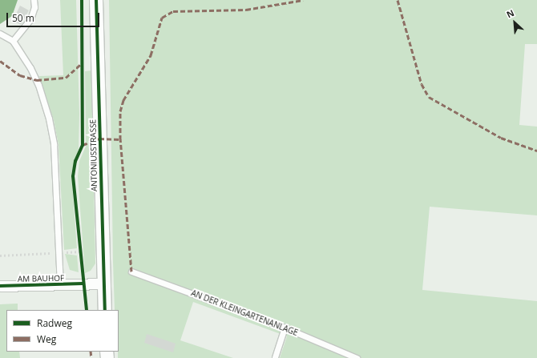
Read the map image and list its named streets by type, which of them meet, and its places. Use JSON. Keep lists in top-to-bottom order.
{
  "streets": {
    "street": ["ANTONIUSSTRASSE", "AM BAUHOF"],
    "lane": ["AN DER KLEINGARTENANLAGE"]
  },
  "crossings": [
    ["ANTONIUSSTRASSE", "AM BAUHOF"]
  ],
  "legend": ["Radweg", "Weg"],
  "scale_bar": "50 m",
  "north": "top left"
}
